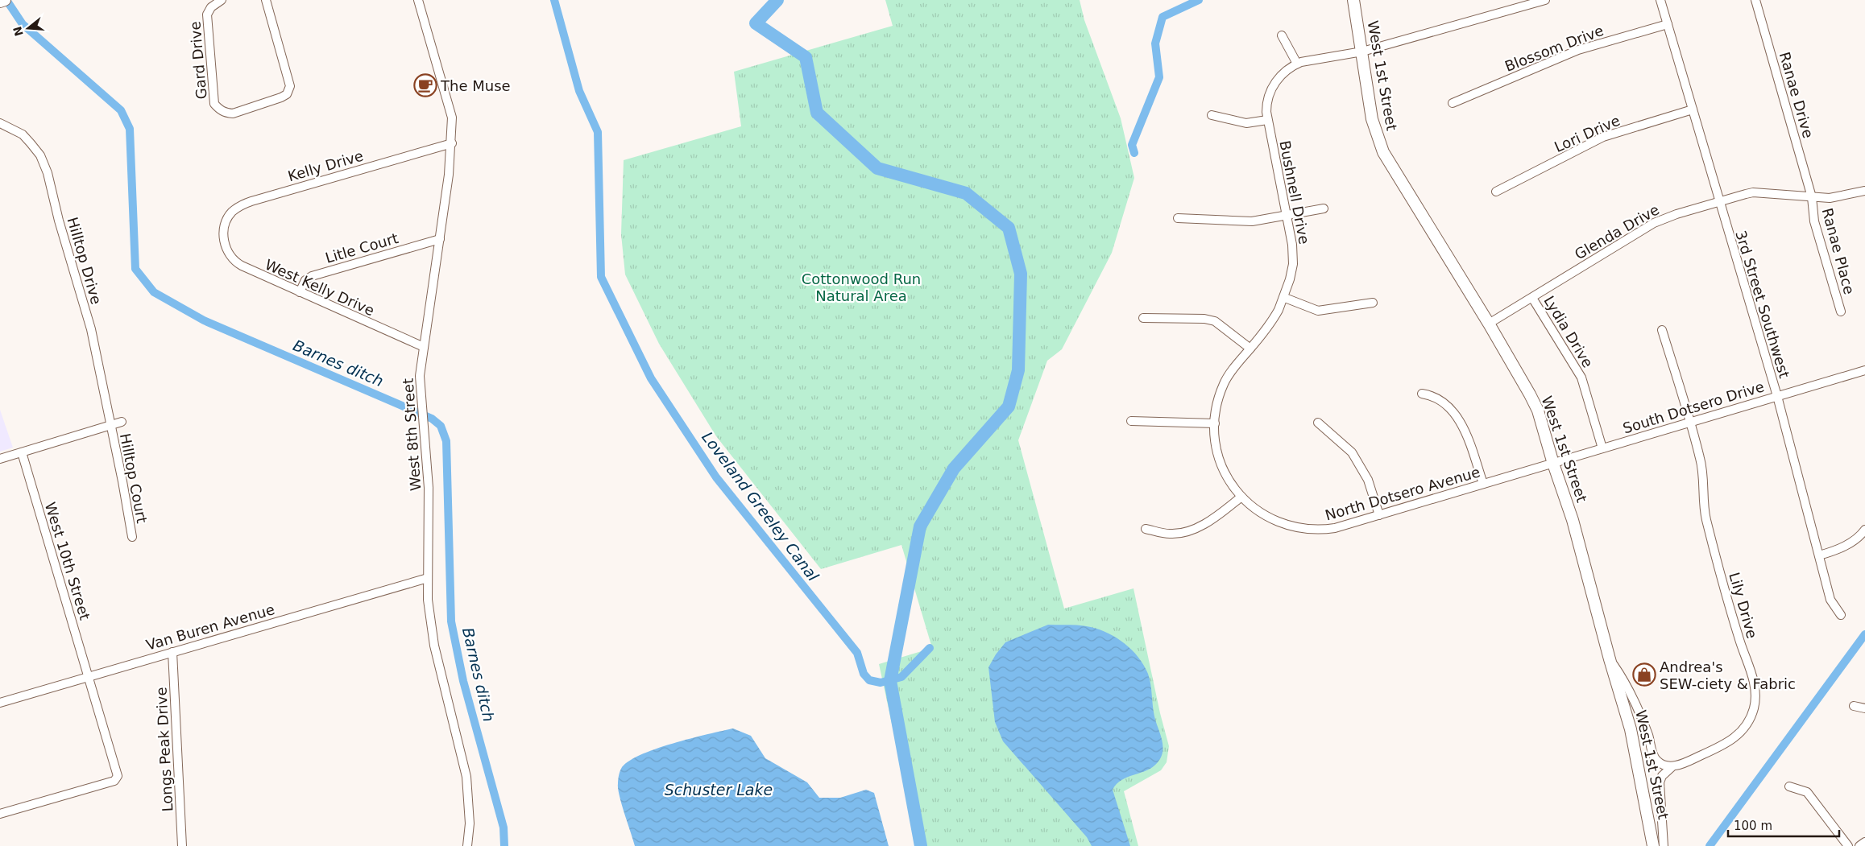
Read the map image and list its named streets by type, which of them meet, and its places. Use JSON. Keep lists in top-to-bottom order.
{
  "streets": {
    "main road": ["West 1st Street"],
    "street": [
      "Blossom Drive",
      "Gard Drive",
      "Ranae Drive",
      "Lori Drive",
      "Kelly Drive",
      "Bushnell Drive",
      "Glenda Drive",
      "Litle Court",
      "Ranae Place",
      "Hilltop Drive",
      "West Kelly Drive",
      "3rd Street Southwest",
      "Lydia Drive",
      "South Dotsero Drive",
      "West 8th Street",
      "Hilltop Court",
      "North Dotsero Avenue",
      "West 10th Street",
      "Lily Drive",
      "Van Buren Avenue",
      "Longs Peak Drive"
    ]
  },
  "crossings": [
    ["Blossom Drive", "3rd Street Southwest"],
    ["West 1st Street", "Bushnell Drive"],
    ["West 1st Street", "Glenda Drive"],
    ["West 1st Street", "South Dotsero Drive"],
    ["West 1st Street", "North Dotsero Avenue"],
    ["Ranae Drive", "Glenda Drive"],
    ["Ranae Drive", "Ranae Place"],
    ["Lori Drive", "3rd Street Southwest"],
    ["Kelly Drive", "West Kelly Drive"],
    ["Kelly Drive", "West 8th Street"],
    ["Bushnell Drive", "North Dotsero Avenue"],
    ["Glenda Drive", "Ranae Place"],
    ["Glenda Drive", "3rd Street Southwest"],
    ["Glenda Drive", "Lydia Drive"],
    ["Litle Court", "West Kelly Drive"],
    ["Litle Court", "West 8th Street"],
    ["Hilltop Drive", "Hilltop Court"],
    ["West Kelly Drive", "West 8th Street"],
    ["3rd Street Southwest", "South Dotsero Drive"],
    ["Lydia Drive", "South Dotsero Drive"],
    ["South Dotsero Drive", "North Dotsero Avenue"],
    ["South Dotsero Drive", "Lily Drive"],
    ["West 8th Street", "Van Buren Avenue"],
    ["West 10th Street", "Van Buren Avenue"],
    ["Van Buren Avenue", "Longs Peak Drive"]
  ],
  "water": ["Barnes ditch", "Loveland Greeley Canal", "Schuster Lake"],
  "parks": ["Cottonwood Run Natural Area"],
  "places": {
    "cafe": ["The Muse"],
    "shop": ["Andrea's SEW-ciety & Fabric"]
  },
  "scale_bar": "100 m",
  "north": "left"
}
